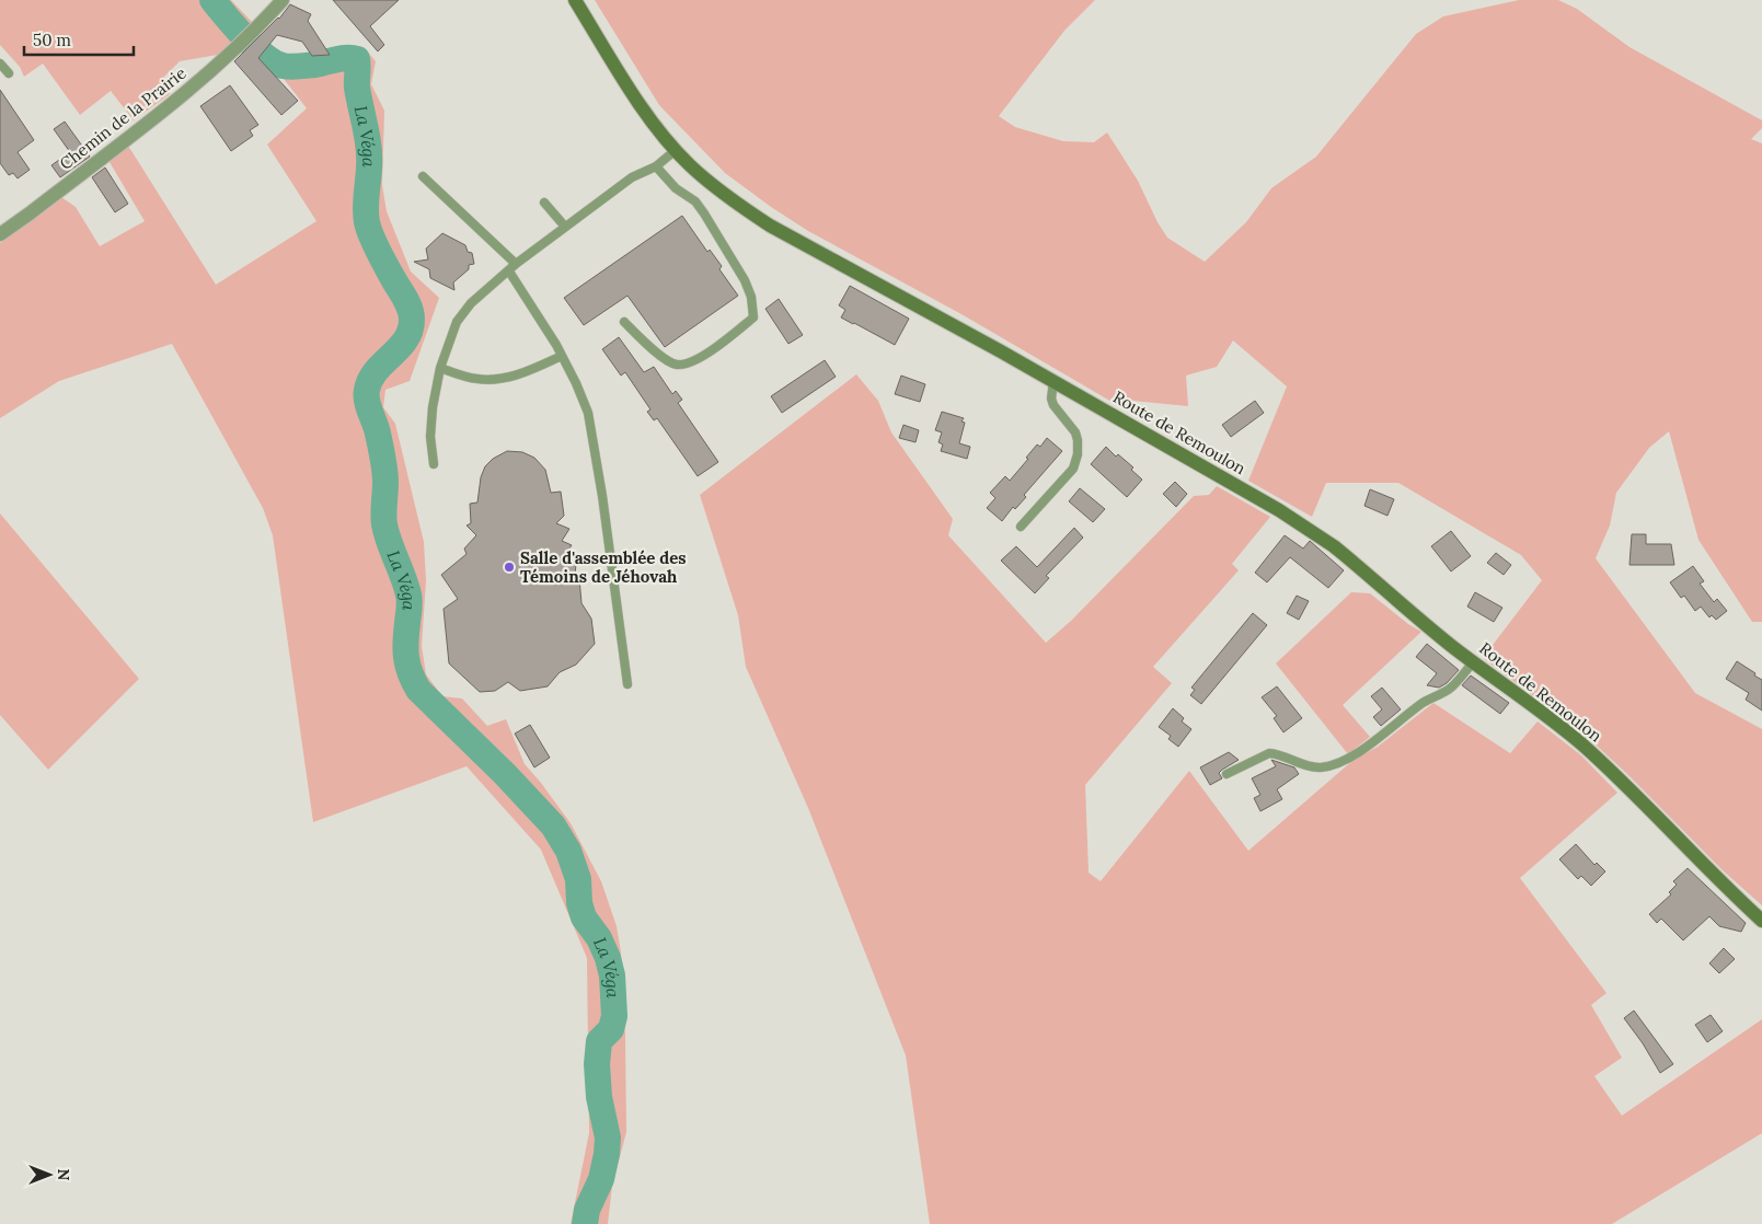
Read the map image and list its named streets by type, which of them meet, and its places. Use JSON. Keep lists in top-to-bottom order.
{
  "streets": {
    "main road": ["Route de Remoulon"],
    "street": ["Chemin de la Prairie"]
  },
  "water": ["La Véga"],
  "places": ["Salle d'assemblée des Témoins de Jéhovah"],
  "scale_bar": "50 m",
  "north": "right"
}
